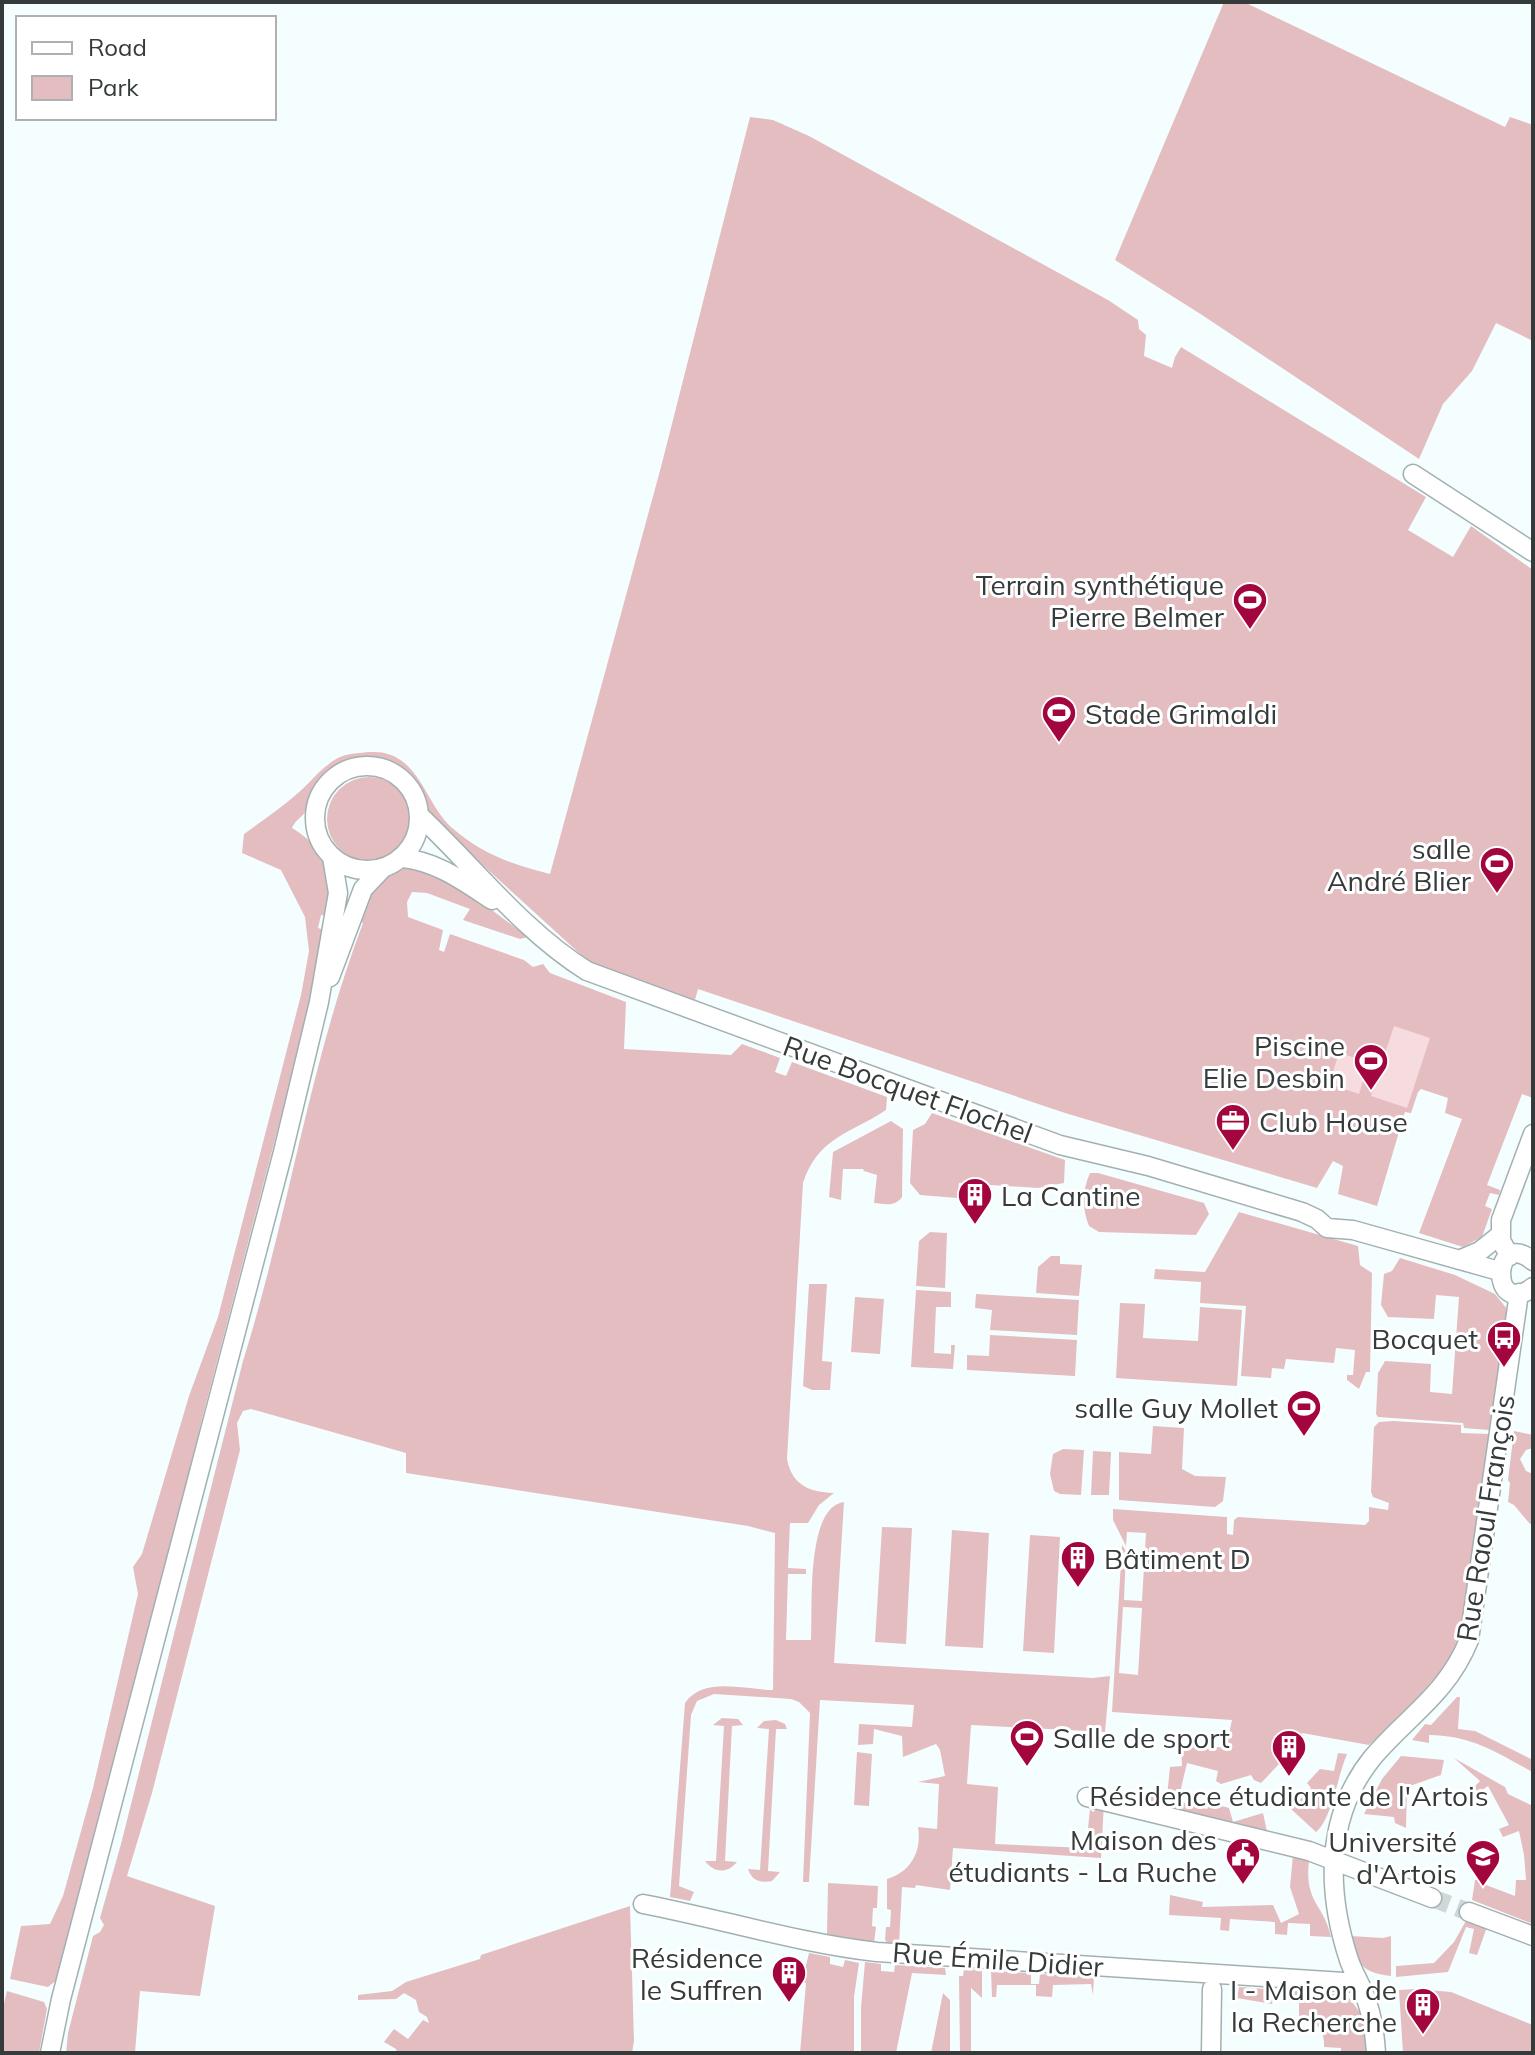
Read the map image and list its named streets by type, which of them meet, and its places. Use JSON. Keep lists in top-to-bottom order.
{
  "streets": {
    "street": ["Rue Bocquet Flochel", "Rue Raoul François", "Rue Émile Didier"]
  },
  "crossings": [
    ["Rue Raoul François", "Rue Émile Didier"]
  ],
  "places": {
    "sports": [
      "Terrain synthétique Pierre Belmer",
      "Stade Grimaldi",
      "salle André Blier",
      "Piscine Elie Desbin",
      "salle Guy Mollet",
      "Salle de sport"
    ],
    "office": ["Club House"],
    "building": [
      "La Cantine",
      "Bâtiment D",
      "Résidence étudiante de l'Artois",
      "Résidence le Suffren",
      "I - Maison de la Recherche"
    ],
    "bus stop": ["Bocquet"],
    "public building": ["Maison des étudiants - La Ruche"],
    "school or university": ["Université d'Artois"]
  },
  "legend": ["Road", "Park"]
}
